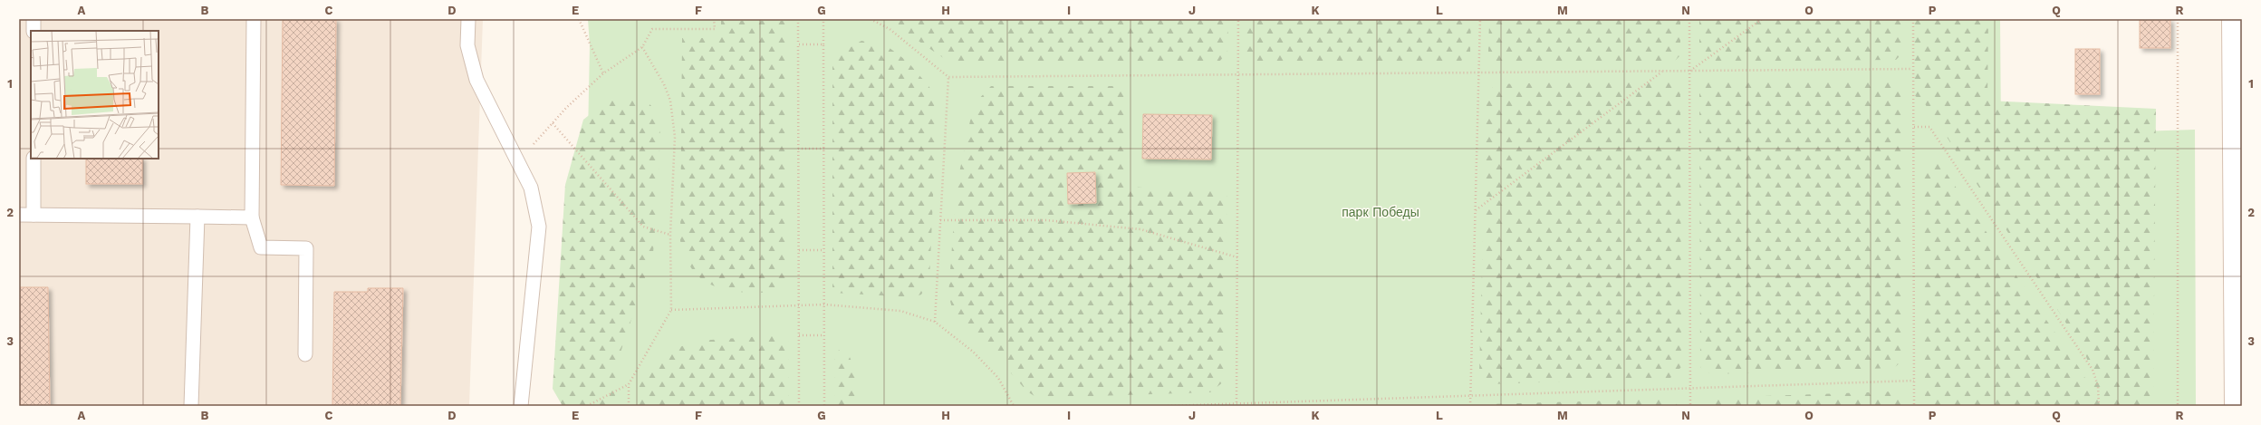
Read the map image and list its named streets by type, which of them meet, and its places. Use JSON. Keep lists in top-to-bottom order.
{
  "parks": ["парк Победы"],
  "grid": {
    "columns": [
      "A",
      "B",
      "C",
      "D",
      "E",
      "F",
      "G",
      "H",
      "I",
      "J",
      "K",
      "L",
      "M",
      "N",
      "O",
      "P",
      "Q",
      "R"
    ],
    "rows": ["1", "2", "3"]
  }
}
